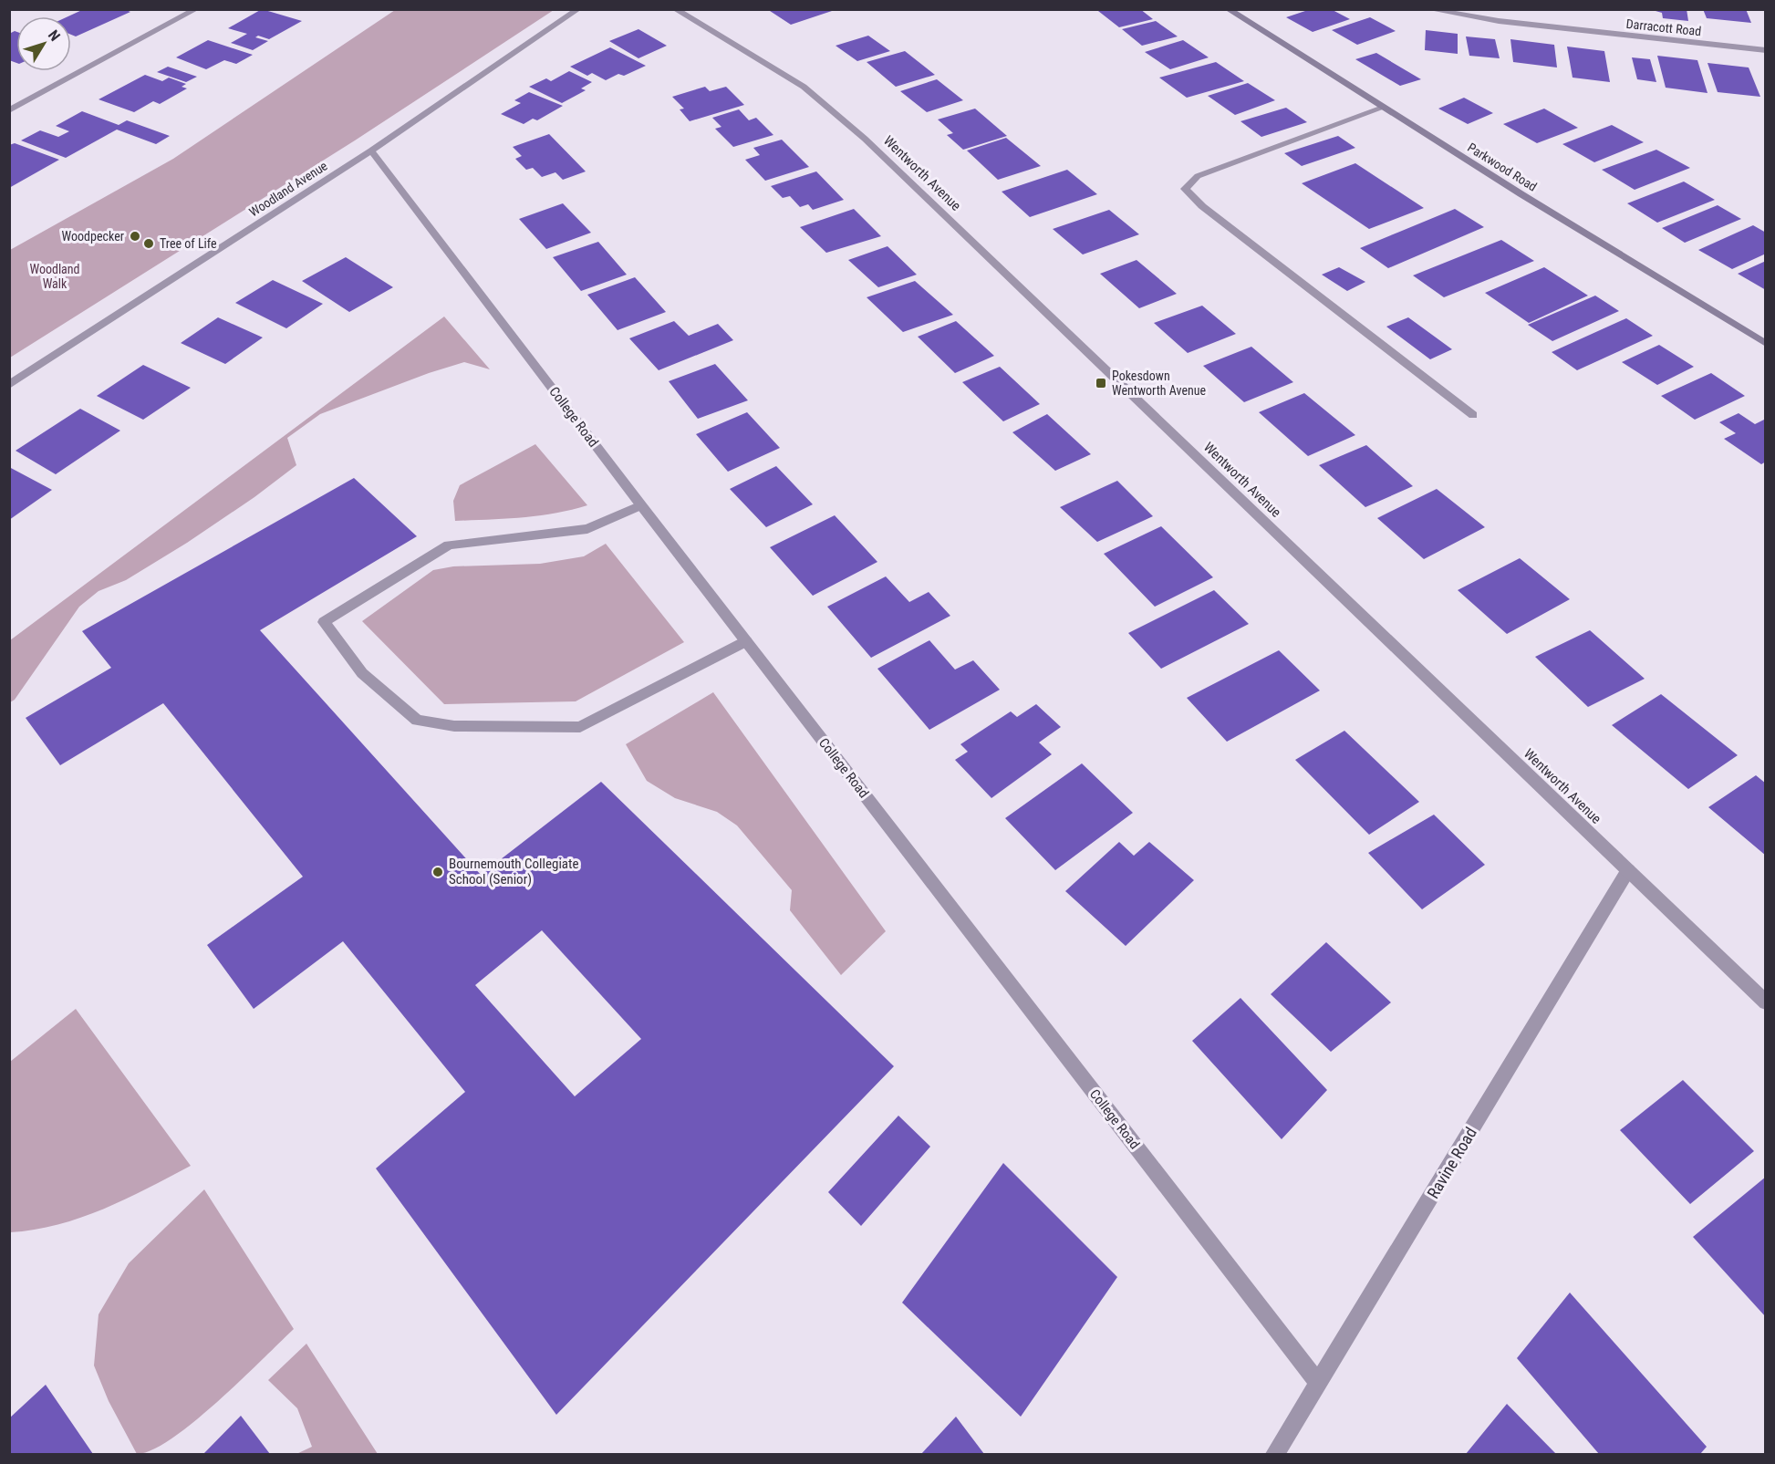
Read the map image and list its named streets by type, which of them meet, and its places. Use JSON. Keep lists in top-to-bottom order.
{
  "streets": {
    "main road": ["Parkwood Road"],
    "street": [
      "Darracott Road",
      "Wentworth Avenue",
      "Woodland Avenue",
      "College Road",
      "Ravine Road"
    ]
  },
  "crossings": [
    ["Wentworth Avenue", "Ravine Road"],
    ["Woodland Avenue", "College Road"],
    ["College Road", "Ravine Road"]
  ],
  "parks": ["Woodland Walk"],
  "places": {
    "other": ["Woodpecker", "Tree of Life", "Bournemouth Collegiate School (Senior)"],
    "transit": ["Pokesdown Wentworth Avenue"]
  },
  "north": "top right"
}
